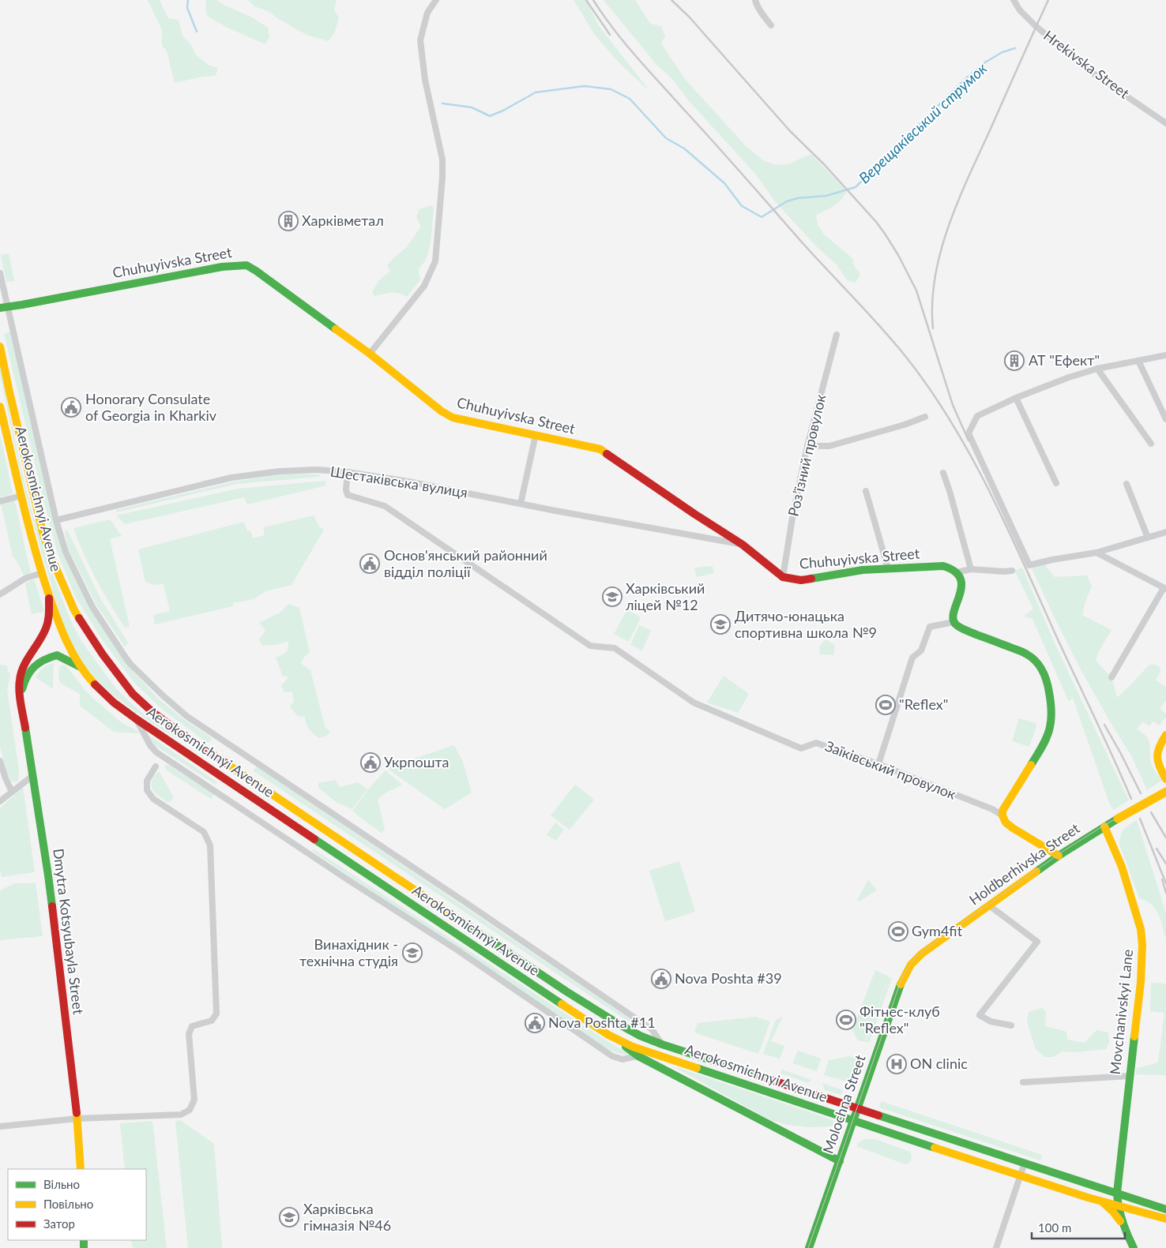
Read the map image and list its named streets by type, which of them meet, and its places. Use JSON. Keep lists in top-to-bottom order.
{
  "streets": {
    "main road": [
      "Chuhuyivska Street",
      "Aerokosmichnyi Avenue",
      "Holdberhivska Street",
      "Dmytra Kotsyubayla Street",
      "Movchanivskyi Lane",
      "Molochna Street"
    ],
    "street": [
      "Hrekivska Street",
      "Роз’їзний провулок",
      "Шестаківська вулиця",
      "Заїківський провулок"
    ]
  },
  "crossings": [
    ["Chuhuyivska Street", "Роз’їзний провулок"],
    ["Chuhuyivska Street", "Шестаківська вулиця"],
    ["Шестаківська вулиця", "Заїківський провулок"],
    ["Aerokosmichnyi Avenue", "Dmytra Kotsyubayla Street"],
    ["Aerokosmichnyi Avenue", "Movchanivskyi Lane"],
    ["Aerokosmichnyi Avenue", "Molochna Street"],
    ["Holdberhivska Street", "Movchanivskyi Lane"],
    ["Holdberhivska Street", "Molochna Street"]
  ],
  "water": ["Верещаківський струмок"],
  "places": {
    "building": ["Харківметал", "АТ \"Ефект\""],
    "public building": [
      "Honorary Consulate of Georgia in Kharkiv",
      "Основ'янський районний відділ поліції",
      "Укрпошта",
      "Nova Poshta #39",
      "Nova Poshta #11"
    ],
    "school or university": [
      "Харківський ліцей №12",
      "Дитячо-юнацька спортивна школа №9",
      "Винахідник - технічна студія",
      "Харківська гімназія №46"
    ],
    "sports": ["\"Reflex\"", "Gym4fit", "Фітнес-клуб \"Reflex\""],
    "hospital": ["ON clinic"]
  },
  "legend": ["Вільно", "Повільно", "Затор"],
  "scale_bar": "100 m"
}
